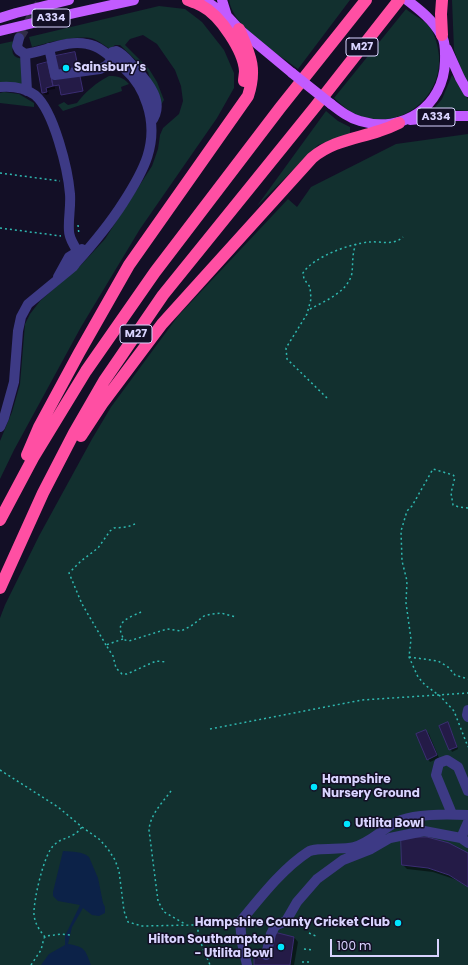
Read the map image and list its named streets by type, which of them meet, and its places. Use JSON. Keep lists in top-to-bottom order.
{
  "streets": {
    "highway": ["M27"],
    "main road": ["A334"]
  },
  "crossings": [
    ["A334", "M27"]
  ],
  "places": [
    "Sainsbury's",
    "Hampshire Nursery Ground",
    "Utilita Bowl",
    "Hampshire County Cricket Club",
    "Hilton Southampton - Utilita Bowl"
  ],
  "scale_bar": "100 m"
}
